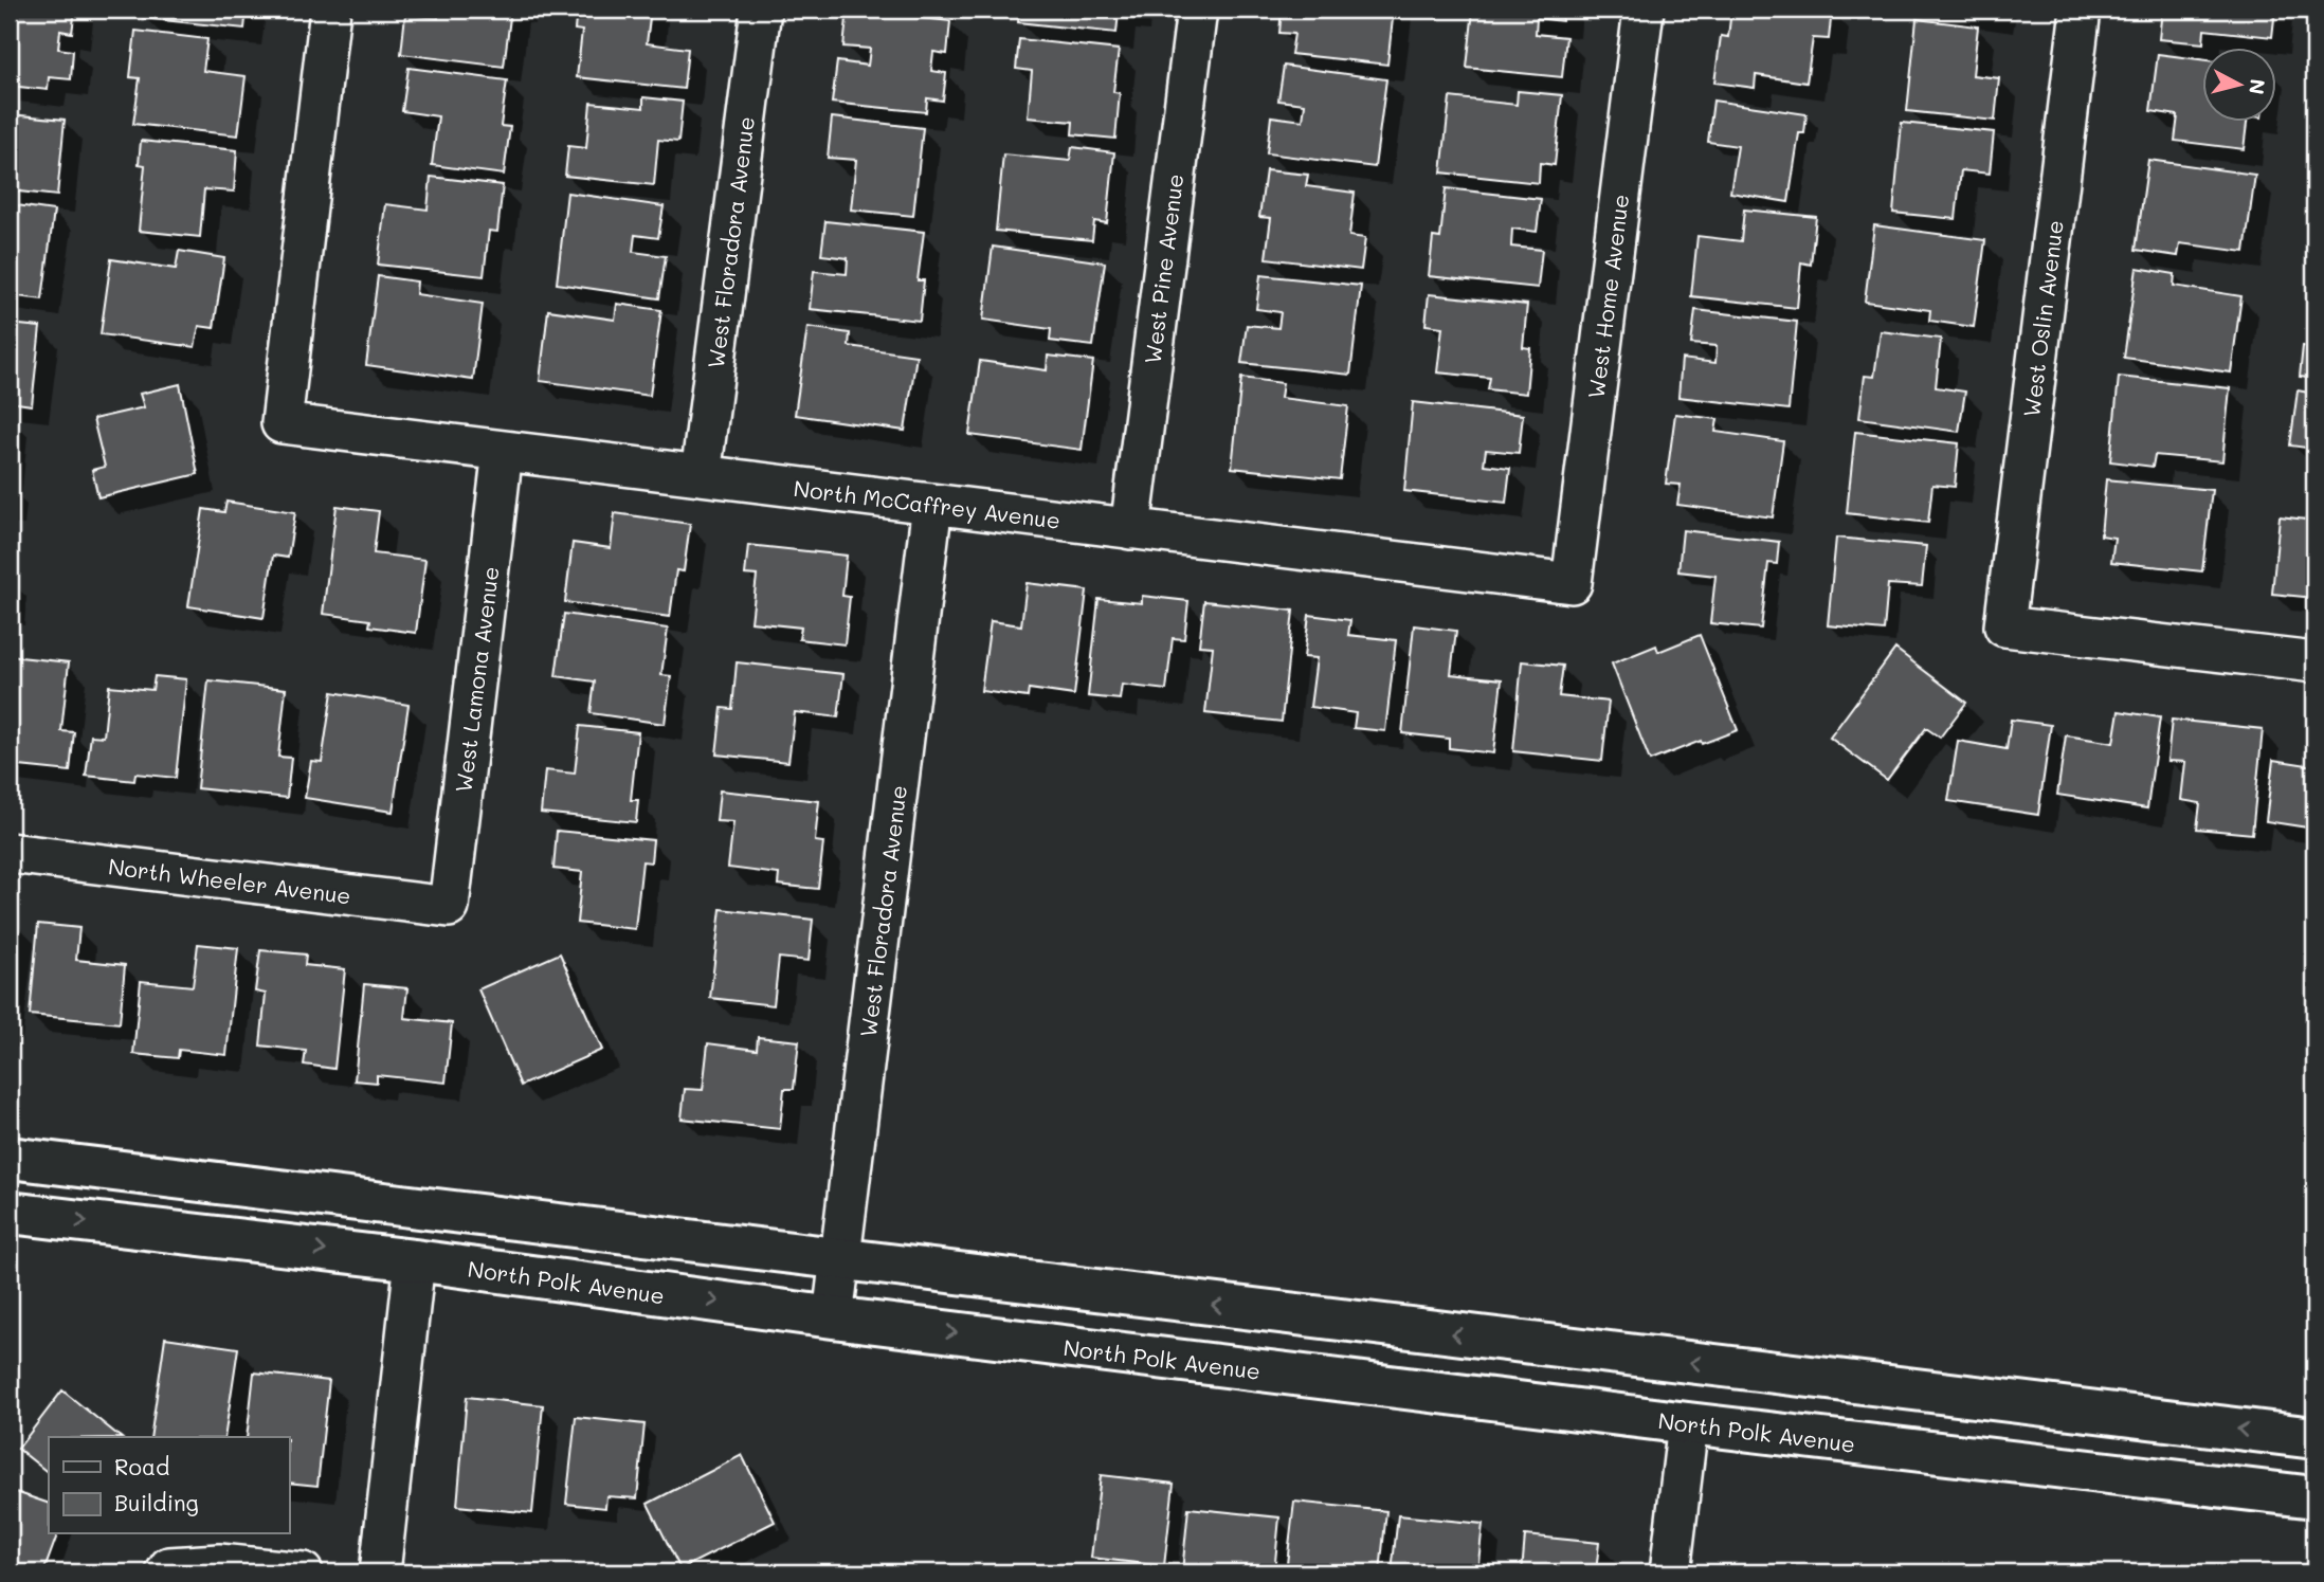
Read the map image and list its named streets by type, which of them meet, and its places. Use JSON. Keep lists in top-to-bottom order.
{
  "streets": {
    "main road": ["North Polk Avenue"],
    "street": [
      "West Floradora Avenue",
      "West Pine Avenue",
      "West Home Avenue",
      "West Oslin Avenue",
      "North McCaffrey Avenue",
      "West Lamona Avenue",
      "North Wheeler Avenue"
    ]
  },
  "crossings": [
    ["West Floradora Avenue", "North McCaffrey Avenue"],
    ["West Floradora Avenue", "North Polk Avenue"],
    ["West Pine Avenue", "North McCaffrey Avenue"],
    ["West Home Avenue", "North McCaffrey Avenue"],
    ["North McCaffrey Avenue", "West Lamona Avenue"],
    ["West Lamona Avenue", "North Wheeler Avenue"]
  ],
  "legend": ["Road", "Building"],
  "north": "right"
}
